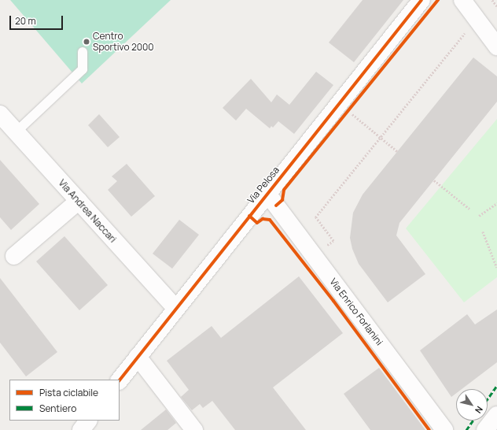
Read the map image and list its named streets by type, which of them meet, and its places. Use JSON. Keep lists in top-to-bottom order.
{
  "streets": {
    "street": ["Via Pelosa", "Via Andrea Naccari", "Via Enrico Forlanini"]
  },
  "crossings": [
    ["Via Pelosa", "Via Andrea Naccari"],
    ["Via Pelosa", "Via Enrico Forlanini"]
  ],
  "places": ["Centro Sportivo 2000"],
  "legend": ["Pista ciclabile", "Sentiero"],
  "scale_bar": "20 m",
  "north": "bottom right"
}
